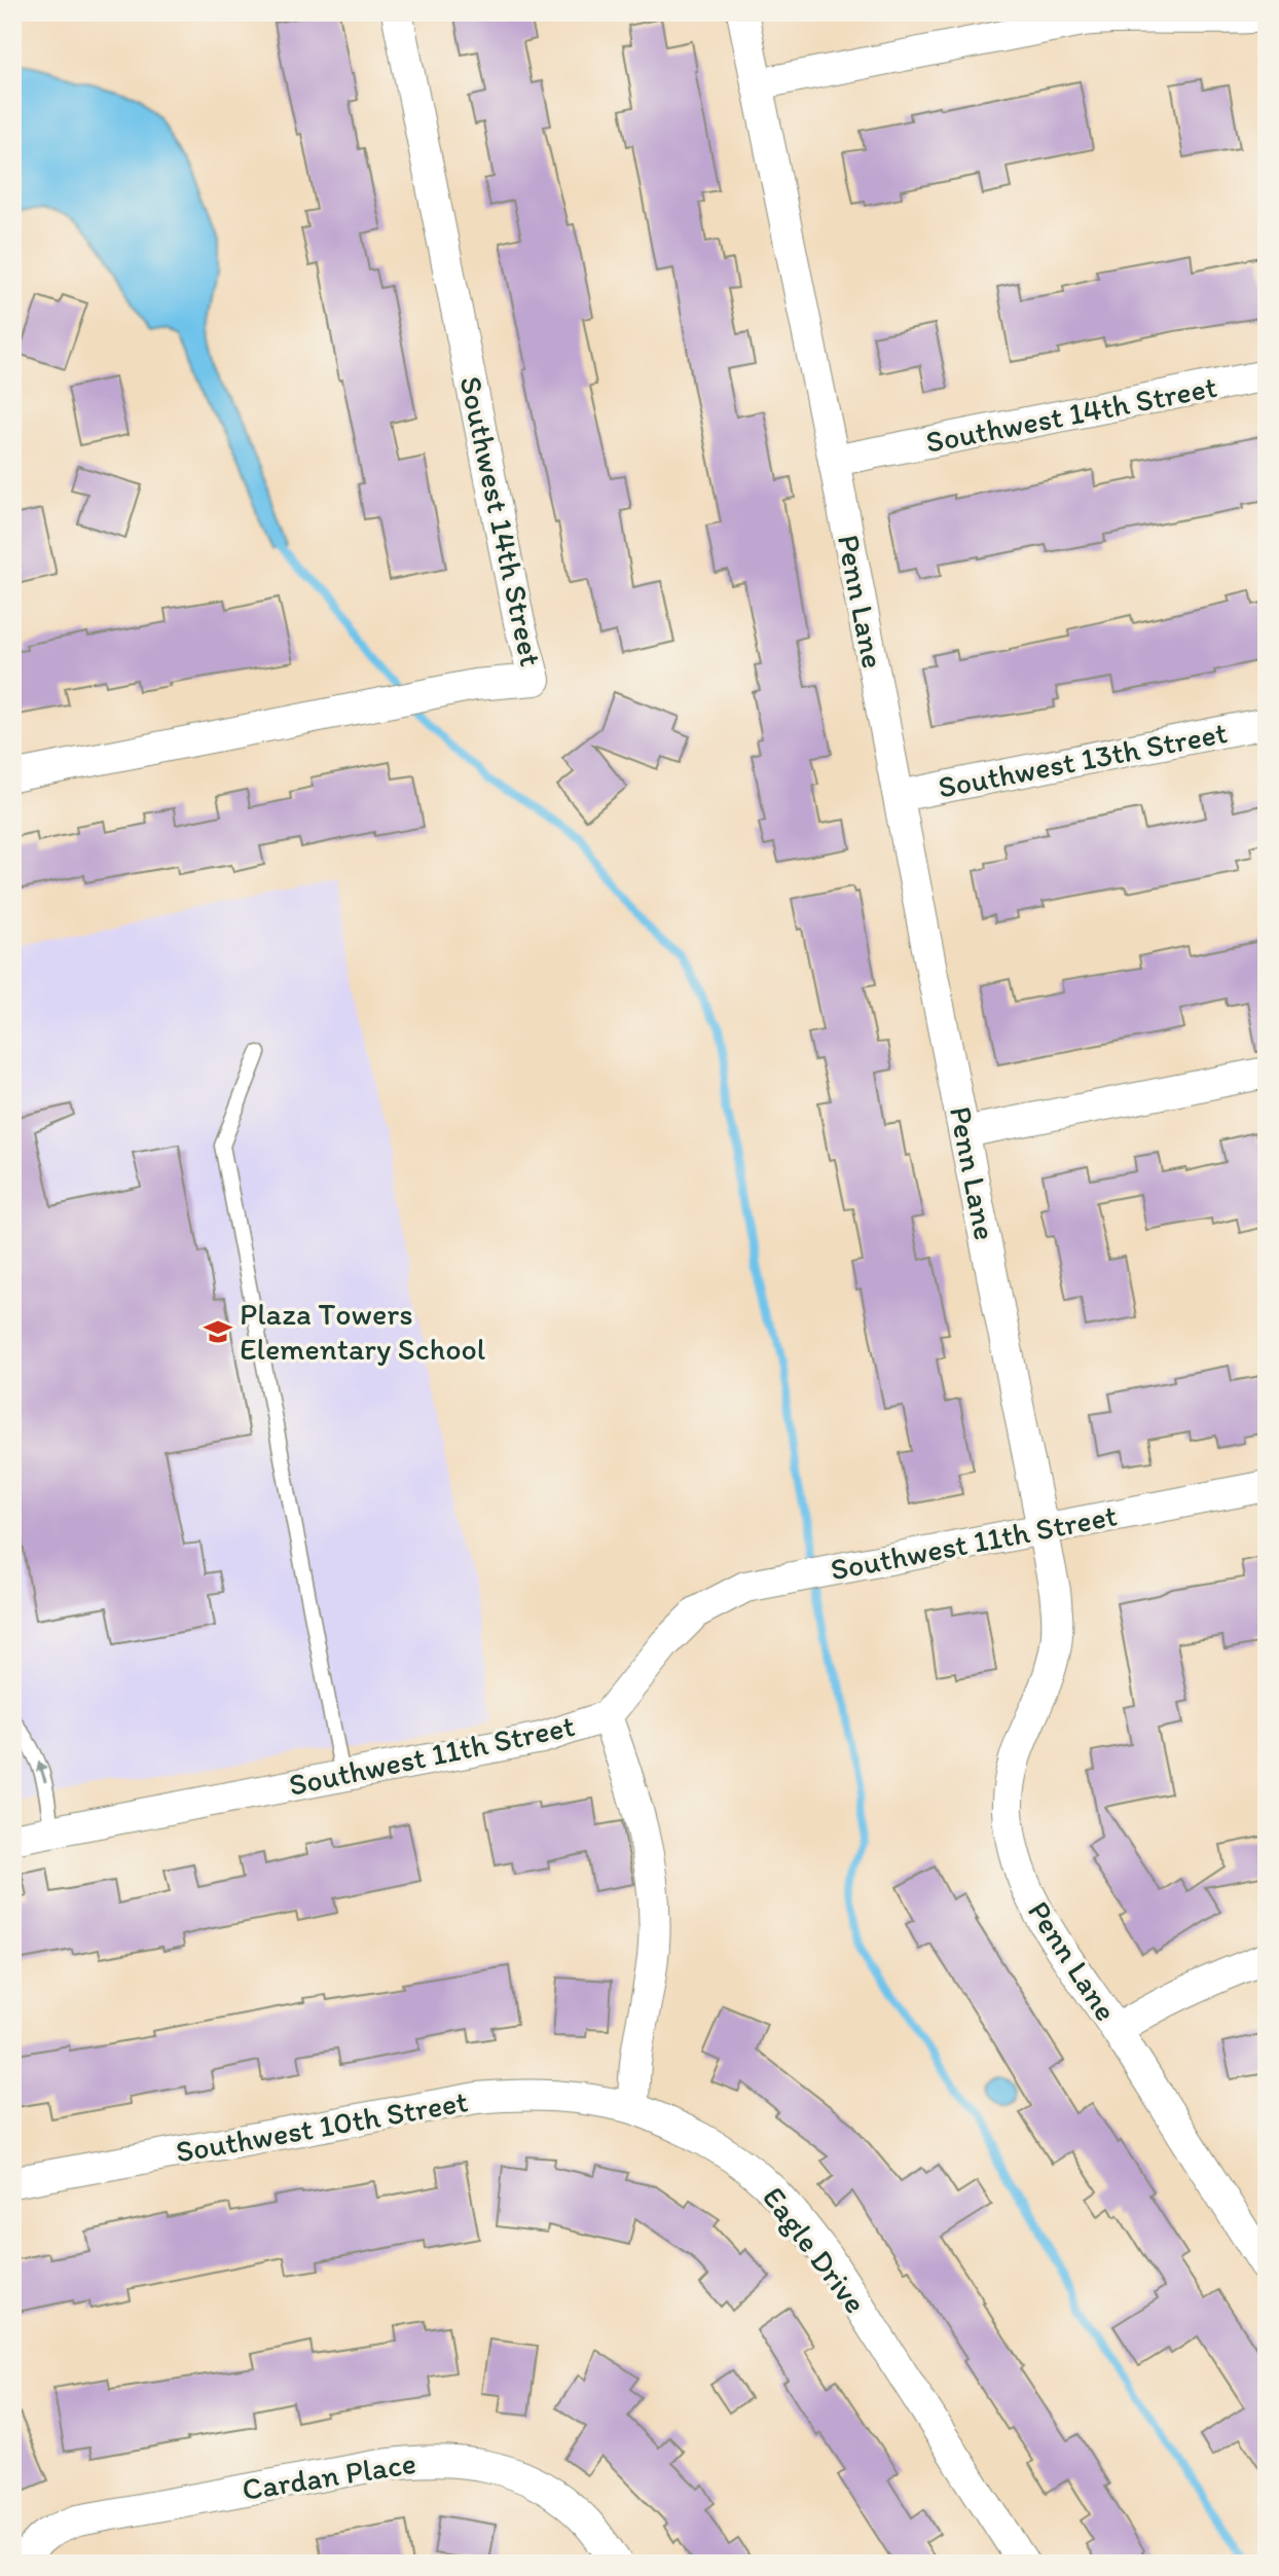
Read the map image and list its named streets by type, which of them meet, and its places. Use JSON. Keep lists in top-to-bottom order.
{
  "streets": {
    "street": [
      "Southwest 14th Street",
      "Penn Lane",
      "Southwest 13th Street",
      "Southwest 11th Street",
      "Southwest 10th Street",
      "Eagle Drive",
      "Cardan Place"
    ]
  },
  "crossings": [
    ["Southwest 14th Street", "Penn Lane"],
    ["Penn Lane", "Southwest 13th Street"],
    ["Penn Lane", "Southwest 11th Street"],
    ["Southwest 10th Street", "Eagle Drive"]
  ],
  "places": {
    "school or university": ["Plaza Towers Elementary School"]
  }
}
